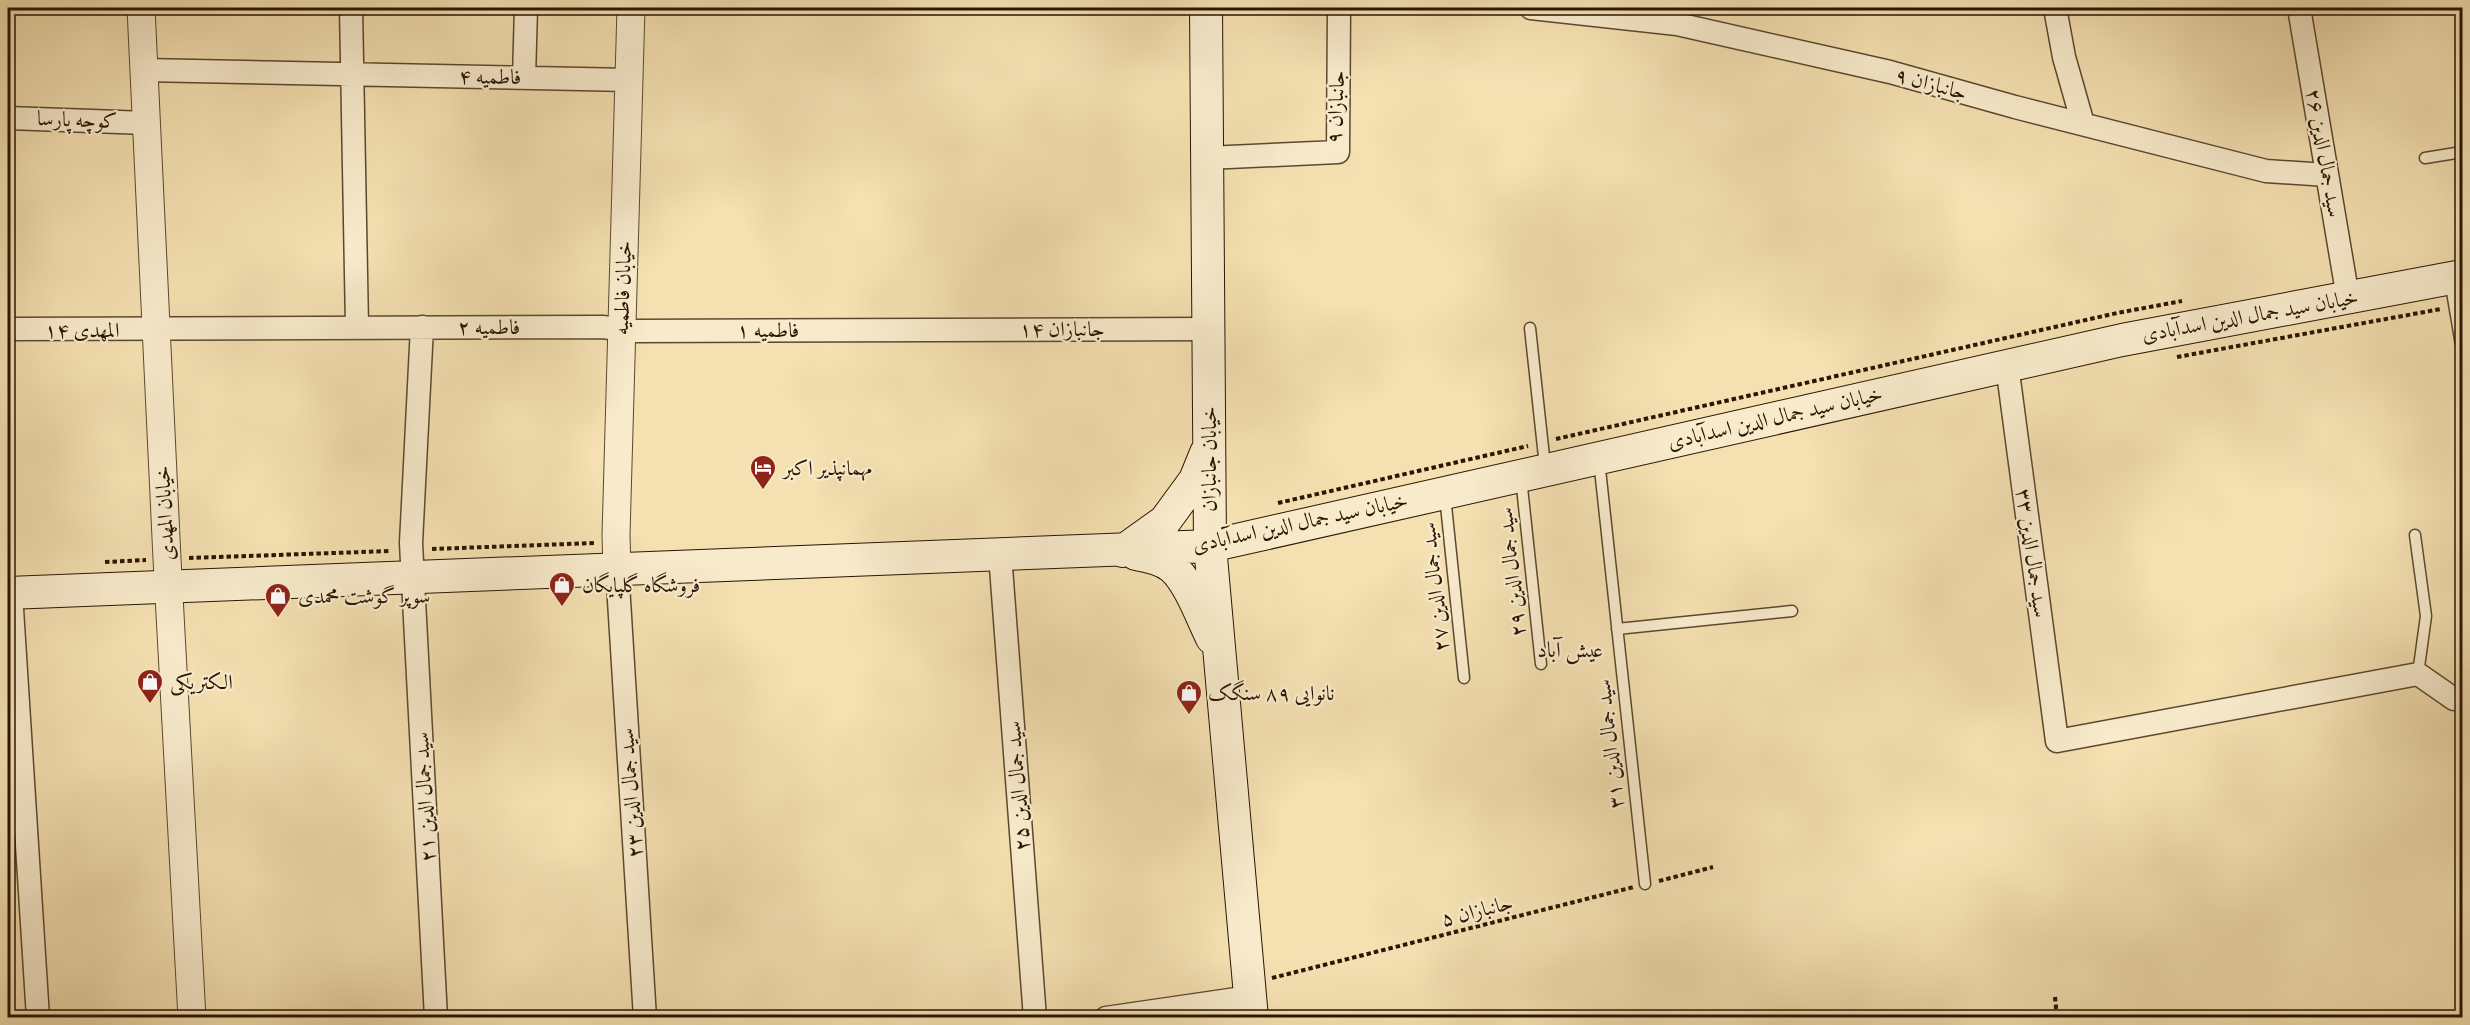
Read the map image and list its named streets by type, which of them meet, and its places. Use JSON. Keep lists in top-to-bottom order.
{
  "streets": {
    "main road": ["خیابان سید جمال الدین اسدآبادی", "خیابان جانبازان"],
    "street": [
      "فاطمیه ۴",
      "جانبازان ۹",
      "کوچه پارسا",
      "سید جمال الدین ۲۶",
      "خیابان فاطمیه",
      "فاطمیه ۲",
      "جانبازان ۱۴",
      "المهدی ۱۴",
      "فاطمیه ۱",
      "خیابان المهدی",
      "سید جمال الدین ۳۳",
      "سید جمال الدین ۲۵",
      "سید جمال الدین ۲۳",
      "سید جمال الدین ۲۱"
    ],
    "lane": ["سید جمال الدین ۲۹", "سید جمال الدین ۲۷", "سید جمال الدین ۳۱"],
    "path": ["جانبازان ۵"]
  },
  "crossings": [
    ["فاطمیه ۴", "خیابان فاطمیه"],
    ["فاطمیه ۴", "خیابان المهدی"],
    ["جانبازان ۹", "سید جمال الدین ۲۶"],
    ["جانبازان ۹", "خیابان جانبازان"],
    ["کوچه پارسا", "خیابان المهدی"],
    ["سید جمال الدین ۲۶", "خیابان سید جمال الدین اسدآبادی"],
    ["خیابان فاطمیه", "خیابان سید جمال الدین اسدآبادی"],
    ["خیابان فاطمیه", "فاطمیه ۲"],
    ["خیابان فاطمیه", "فاطمیه ۱"],
    ["خیابان فاطمیه", "سید جمال الدین ۲۳"],
    ["خیابان سید جمال الدین اسدآبادی", "خیابان جانبازان"],
    ["خیابان سید جمال الدین اسدآبادی", "خیابان المهدی"],
    ["خیابان سید جمال الدین اسدآبادی", "سید جمال الدین ۳۳"],
    ["خیابان سید جمال الدین اسدآبادی", "سید جمال الدین ۲۹"],
    ["خیابان سید جمال الدین اسدآبادی", "سید جمال الدین ۲۷"],
    ["خیابان سید جمال الدین اسدآبادی", "سید جمال الدین ۳۱"],
    ["خیابان سید جمال الدین اسدآبادی", "سید جمال الدین ۲۵"],
    ["خیابان سید جمال الدین اسدآبادی", "سید جمال الدین ۲۳"],
    ["خیابان سید جمال الدین اسدآبادی", "سید جمال الدین ۲۱"],
    ["فاطمیه ۲", "المهدی ۱۴"],
    ["فاطمیه ۲", "فاطمیه ۱"],
    ["فاطمیه ۲", "سید جمال الدین ۲۱"],
    ["جانبازان ۱۴", "فاطمیه ۱"],
    ["جانبازان ۱۴", "خیابان جانبازان"],
    ["المهدی ۱۴", "خیابان المهدی"],
    ["خیابان جانبازان", "جانبازان ۵"],
    ["سید جمال الدین ۳۱", "جانبازان ۵"]
  ],
  "districts": ["عیش آباد"],
  "places": {
    "hotel": ["مهمانپذیر اکبر"],
    "shop": [
      "فروشگاه گلپایگان",
      "سوپر گوشت محمدی",
      "الکتریکی",
      "نانوایی ۸۹ سنگک"
    ]
  }
}
